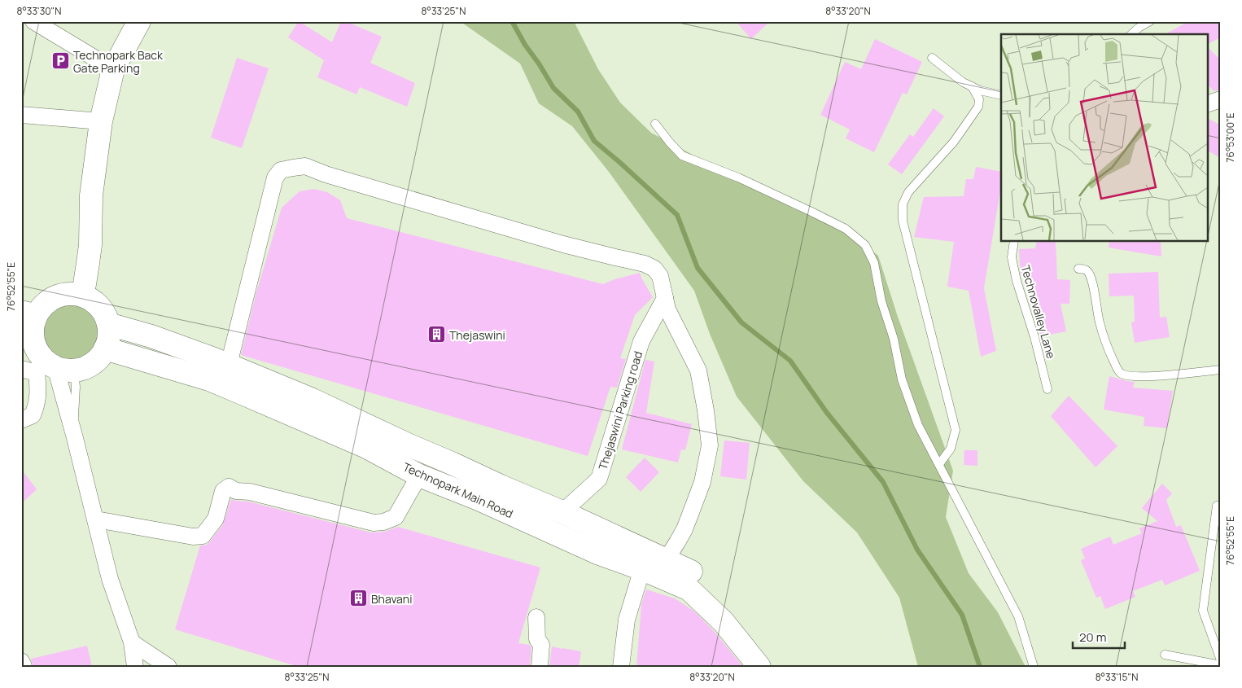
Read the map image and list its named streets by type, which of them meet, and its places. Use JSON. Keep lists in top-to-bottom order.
{
  "streets": {
    "street": ["Thejaswini Parking road", "Technopark Main Road"],
    "lane": ["Technovalley Lane"]
  },
  "crossings": [
    ["Thejaswini Parking road", "Technopark Main Road"]
  ],
  "places": {
    "parking": ["Technopark Back Gate Parking"],
    "building": ["Thejaswini", "Bhavani"]
  },
  "scale_bar": "20 m",
  "coordinates": [
    "8°33'30\"N",
    "8°33'25\"N",
    "8°33'20\"N",
    "76°53'00\"E",
    "76°52'55\"E",
    "8°33'15\"N"
  ]
}
